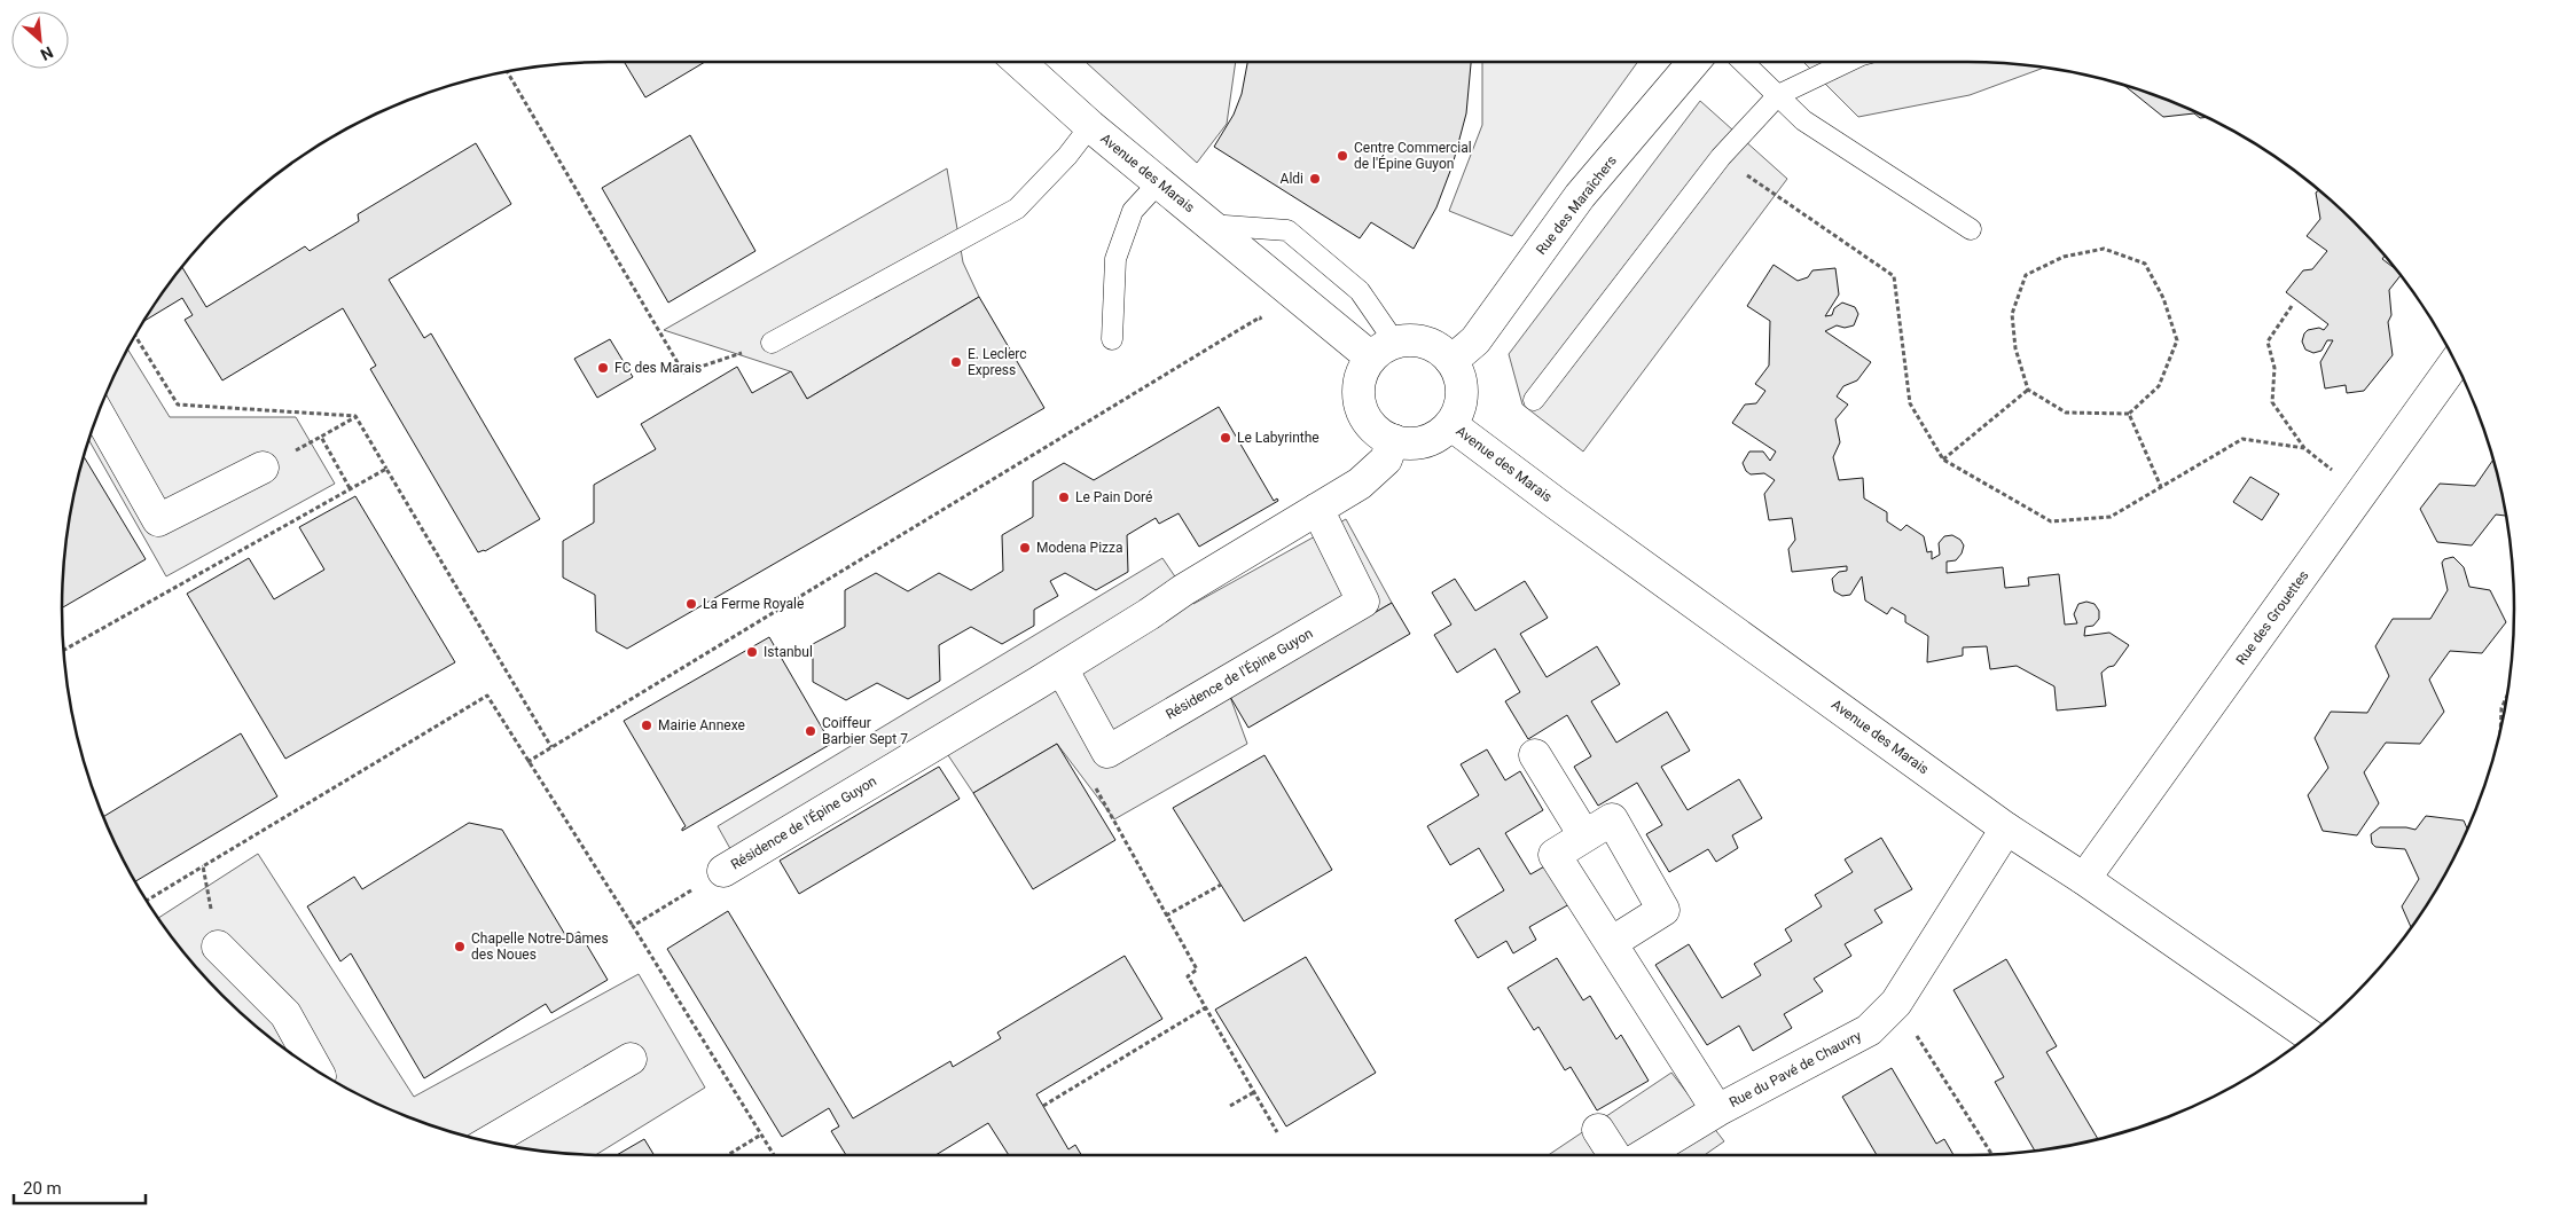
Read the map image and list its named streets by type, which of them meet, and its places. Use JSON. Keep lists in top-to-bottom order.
{
  "streets": {
    "street": [
      "Avenue des Marais",
      "Rue des Maraîchers",
      "Rue des Grouettes",
      "Résidence de l'Épine Guyon",
      "Rue du Pavé de Chauvry"
    ]
  },
  "crossings": [
    ["Avenue des Marais", "Rue des Maraîchers"],
    ["Avenue des Marais", "Rue des Grouettes"],
    ["Avenue des Marais", "Résidence de l'Épine Guyon"],
    ["Avenue des Marais", "Rue du Pavé de Chauvry"],
    ["Rue des Maraîchers", "Résidence de l'Épine Guyon"]
  ],
  "places": [
    "Centre Commercial de l'Épine Guyon",
    "Aldi",
    "E. Leclerc Express",
    "FC des Marais",
    "Le Labyrinthe",
    "Le Pain Doré",
    "Modena Pizza",
    "La Ferme Royale",
    "Istanbul",
    "Mairie Annexe",
    "Coiffeur Barbier Sept 7",
    "Chapelle Notre-Dames des Noues"
  ],
  "scale_bar": "20 m",
  "north": "bottom right"
}
